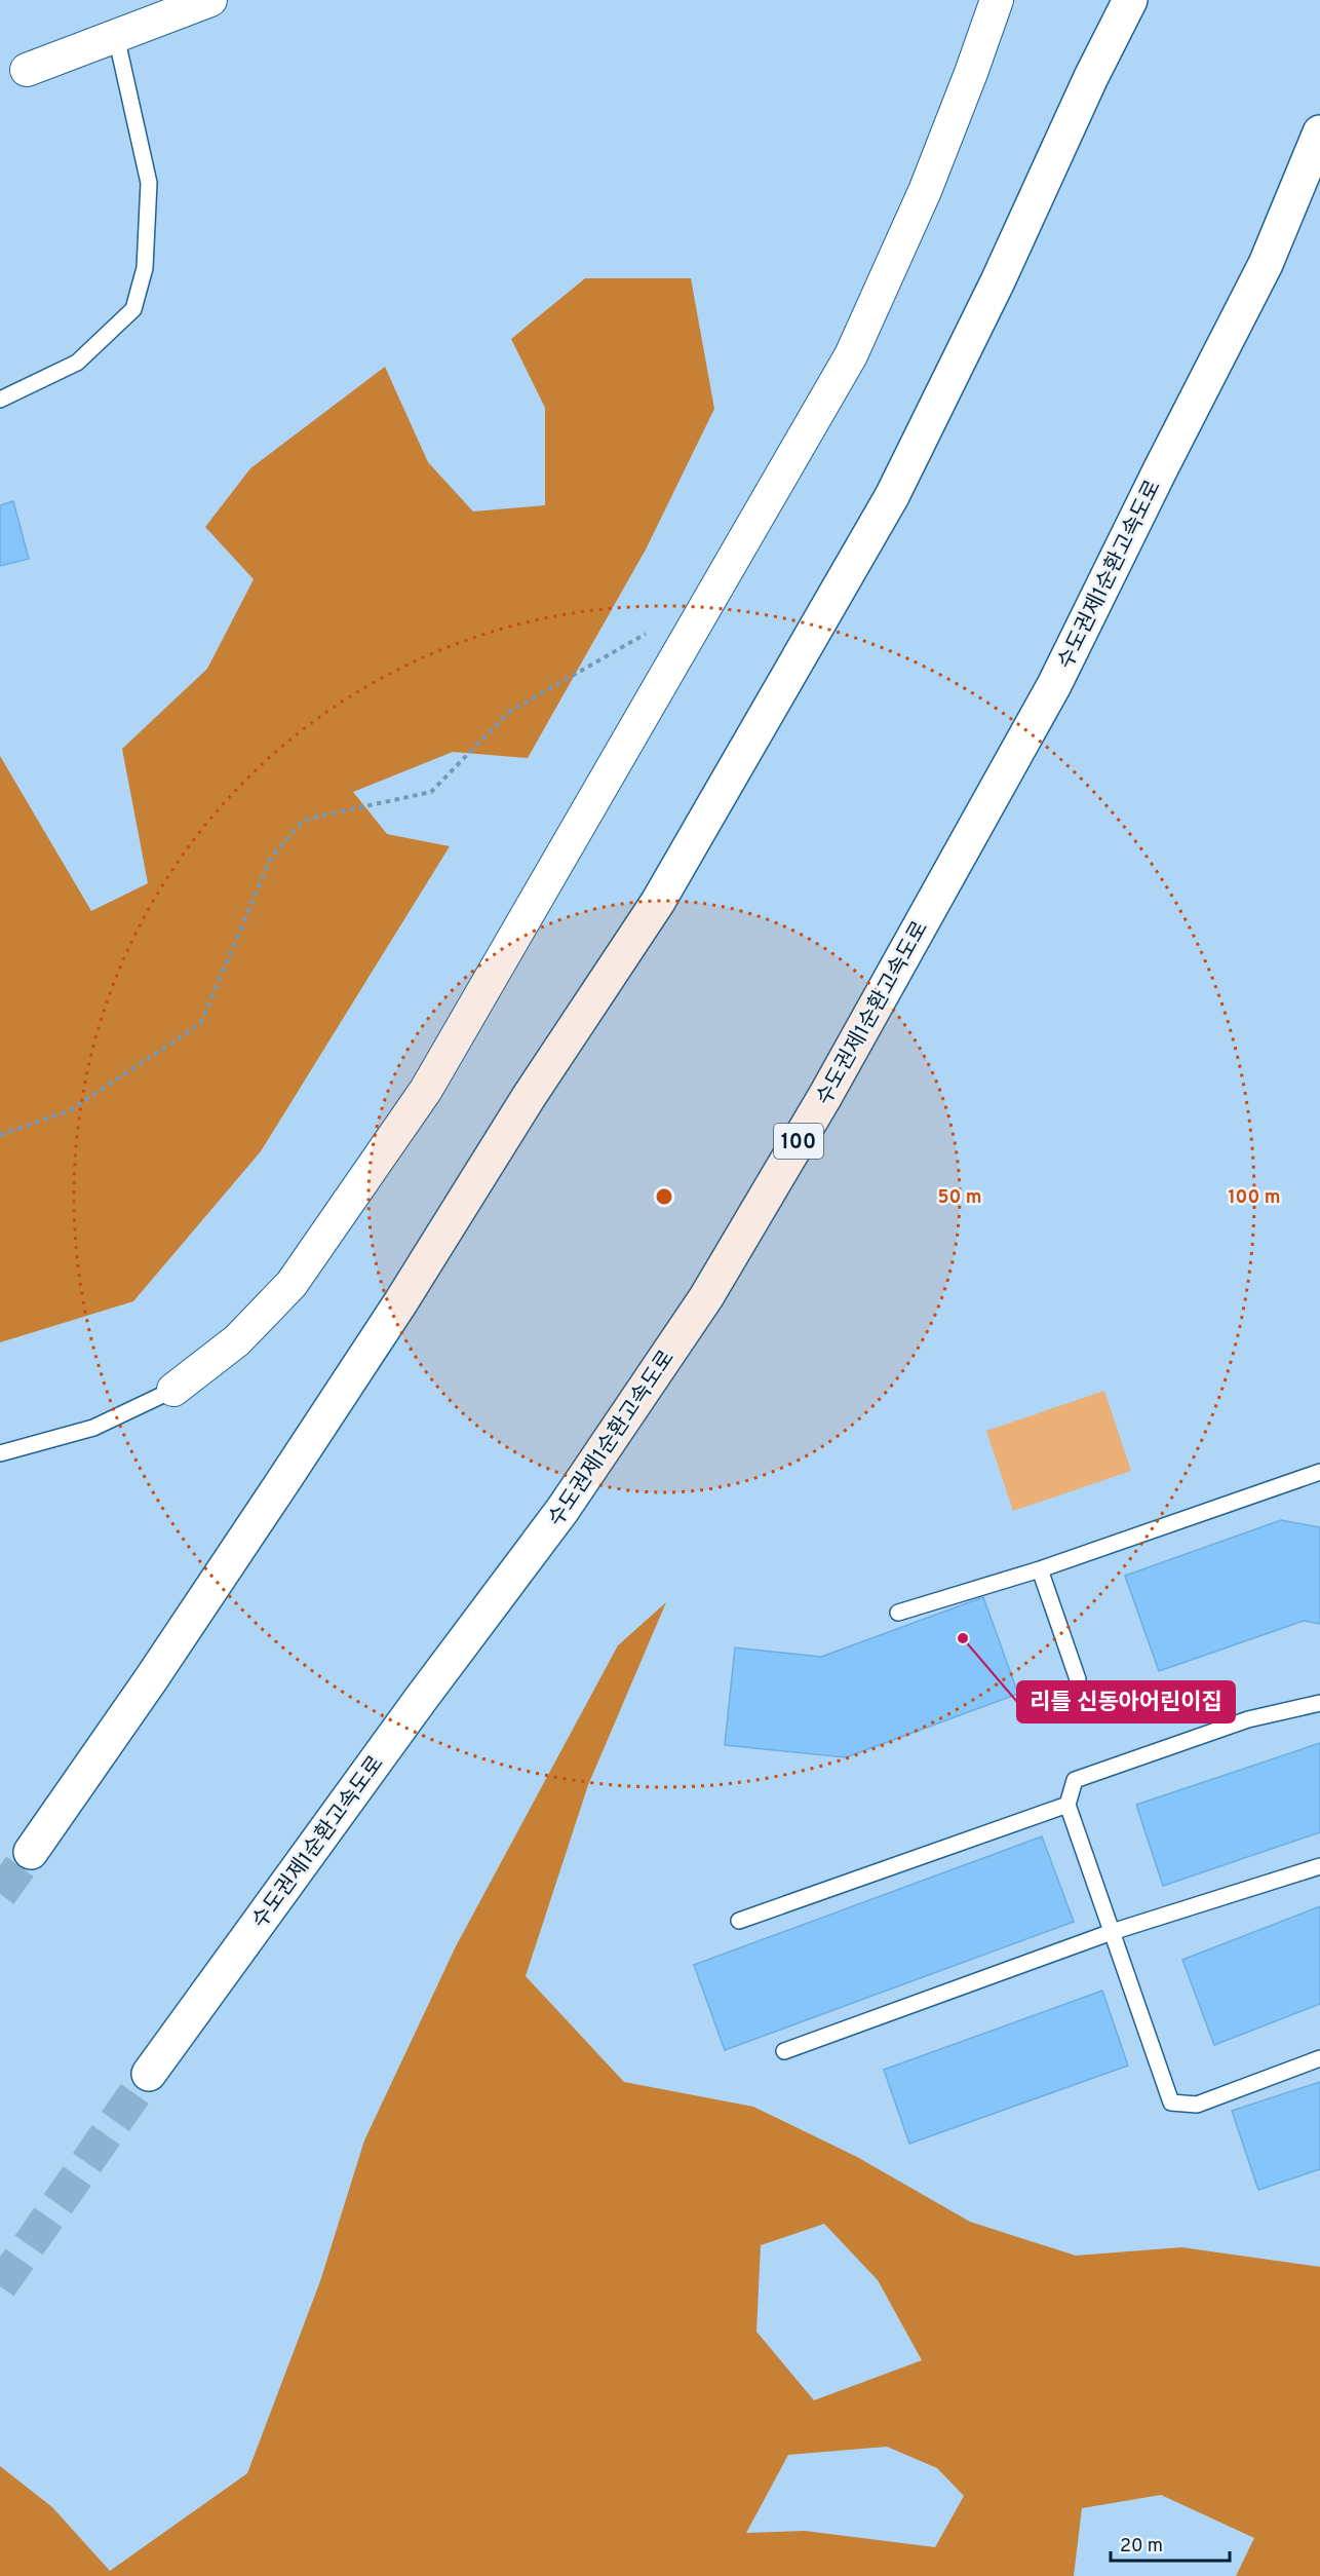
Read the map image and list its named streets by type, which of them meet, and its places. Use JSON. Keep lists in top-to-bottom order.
{
  "streets": {
    "highway": ["수도권제1순환고속도로", "100"]
  },
  "places": ["리틀 신동아어린이집"],
  "scale_bar": "20 m",
  "rings": ["50 m", "100 m"]
}
